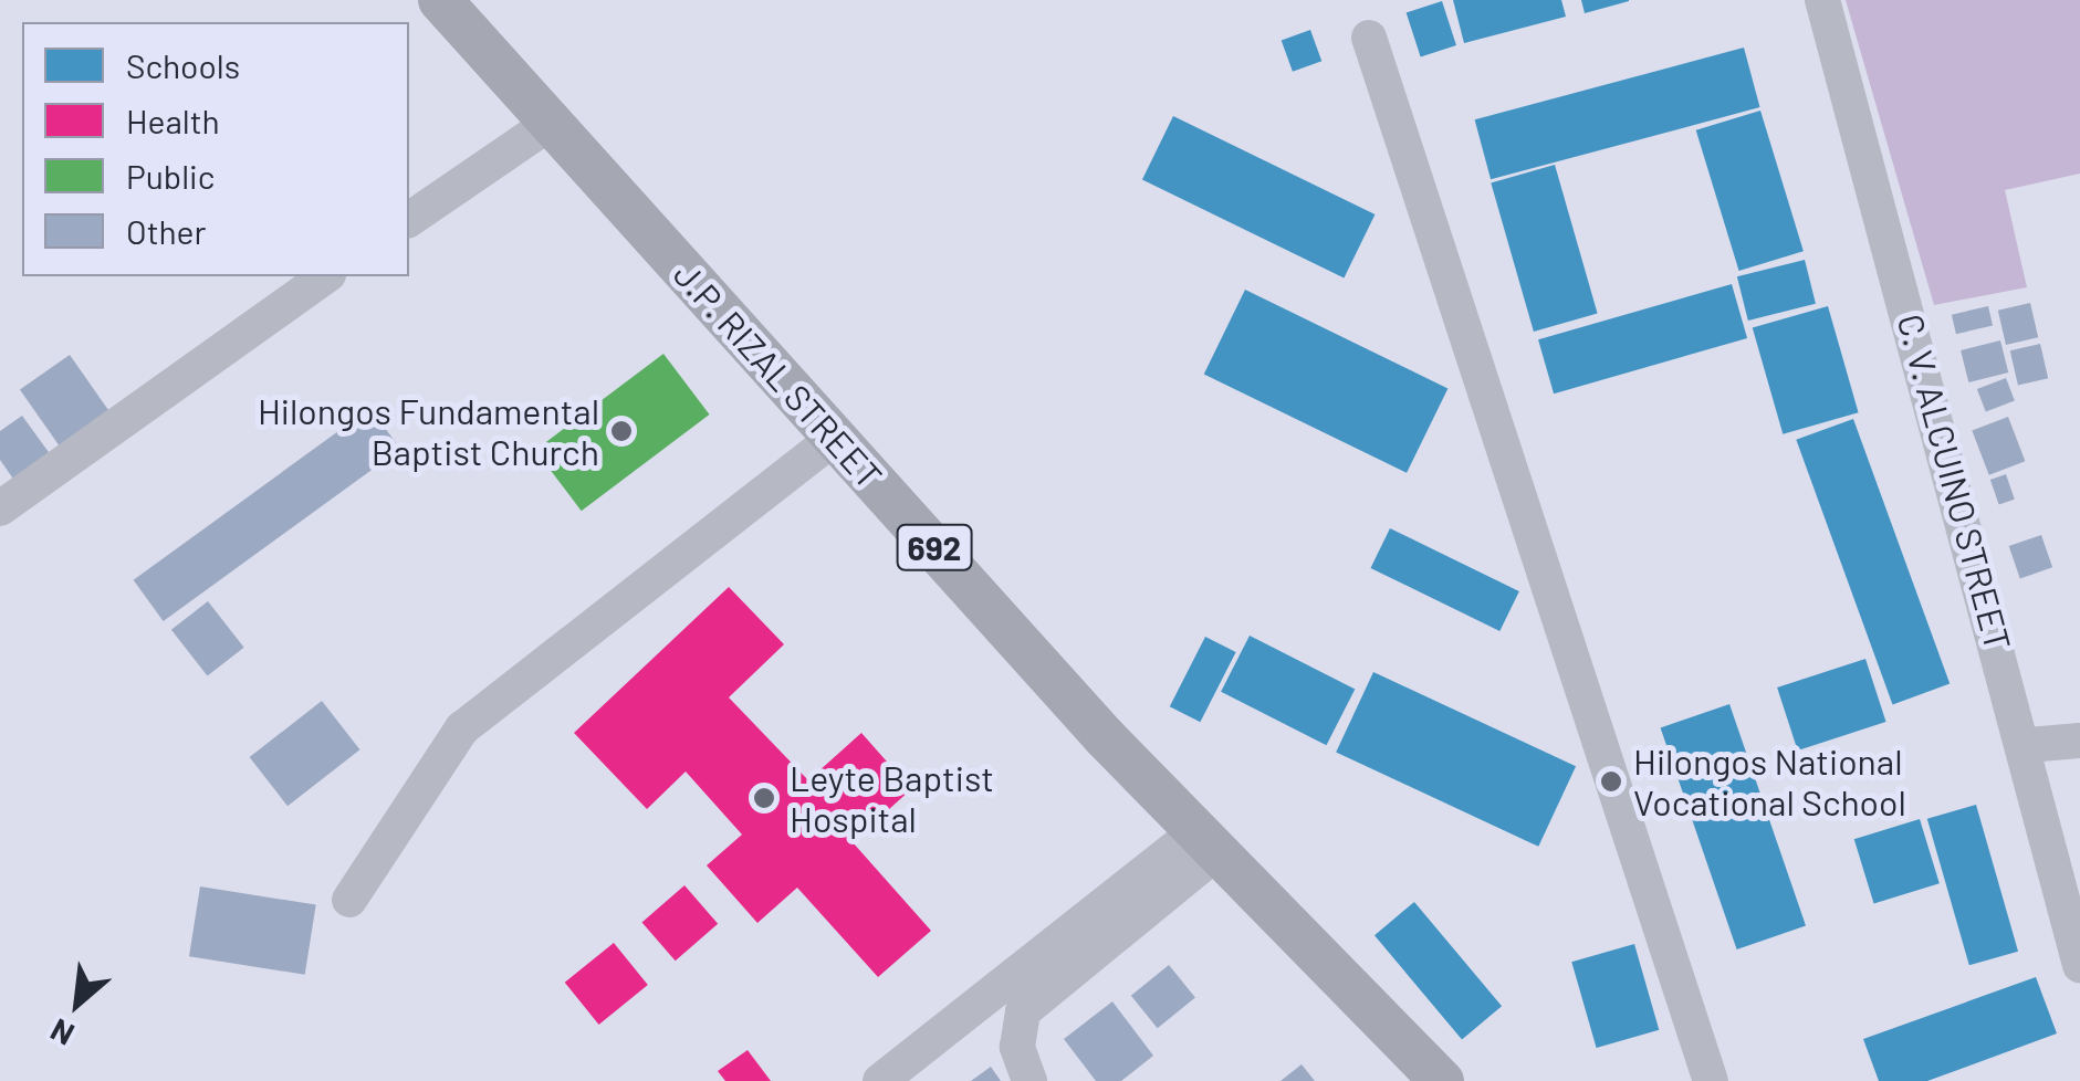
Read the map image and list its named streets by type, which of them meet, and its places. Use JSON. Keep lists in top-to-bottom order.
{
  "streets": {
    "main road": ["J.P. RIZAL STREET", "692"],
    "street": ["C. V. ALCUINO STREET"]
  },
  "places": ["Hilongos Fundamental Baptist Church", "Hilongos National Vocational School", "Leyte Baptist Hospital"],
  "legend": [
    "Schools",
    "Health",
    "Public",
    "Other"
  ],
  "north": "bottom left"
}
